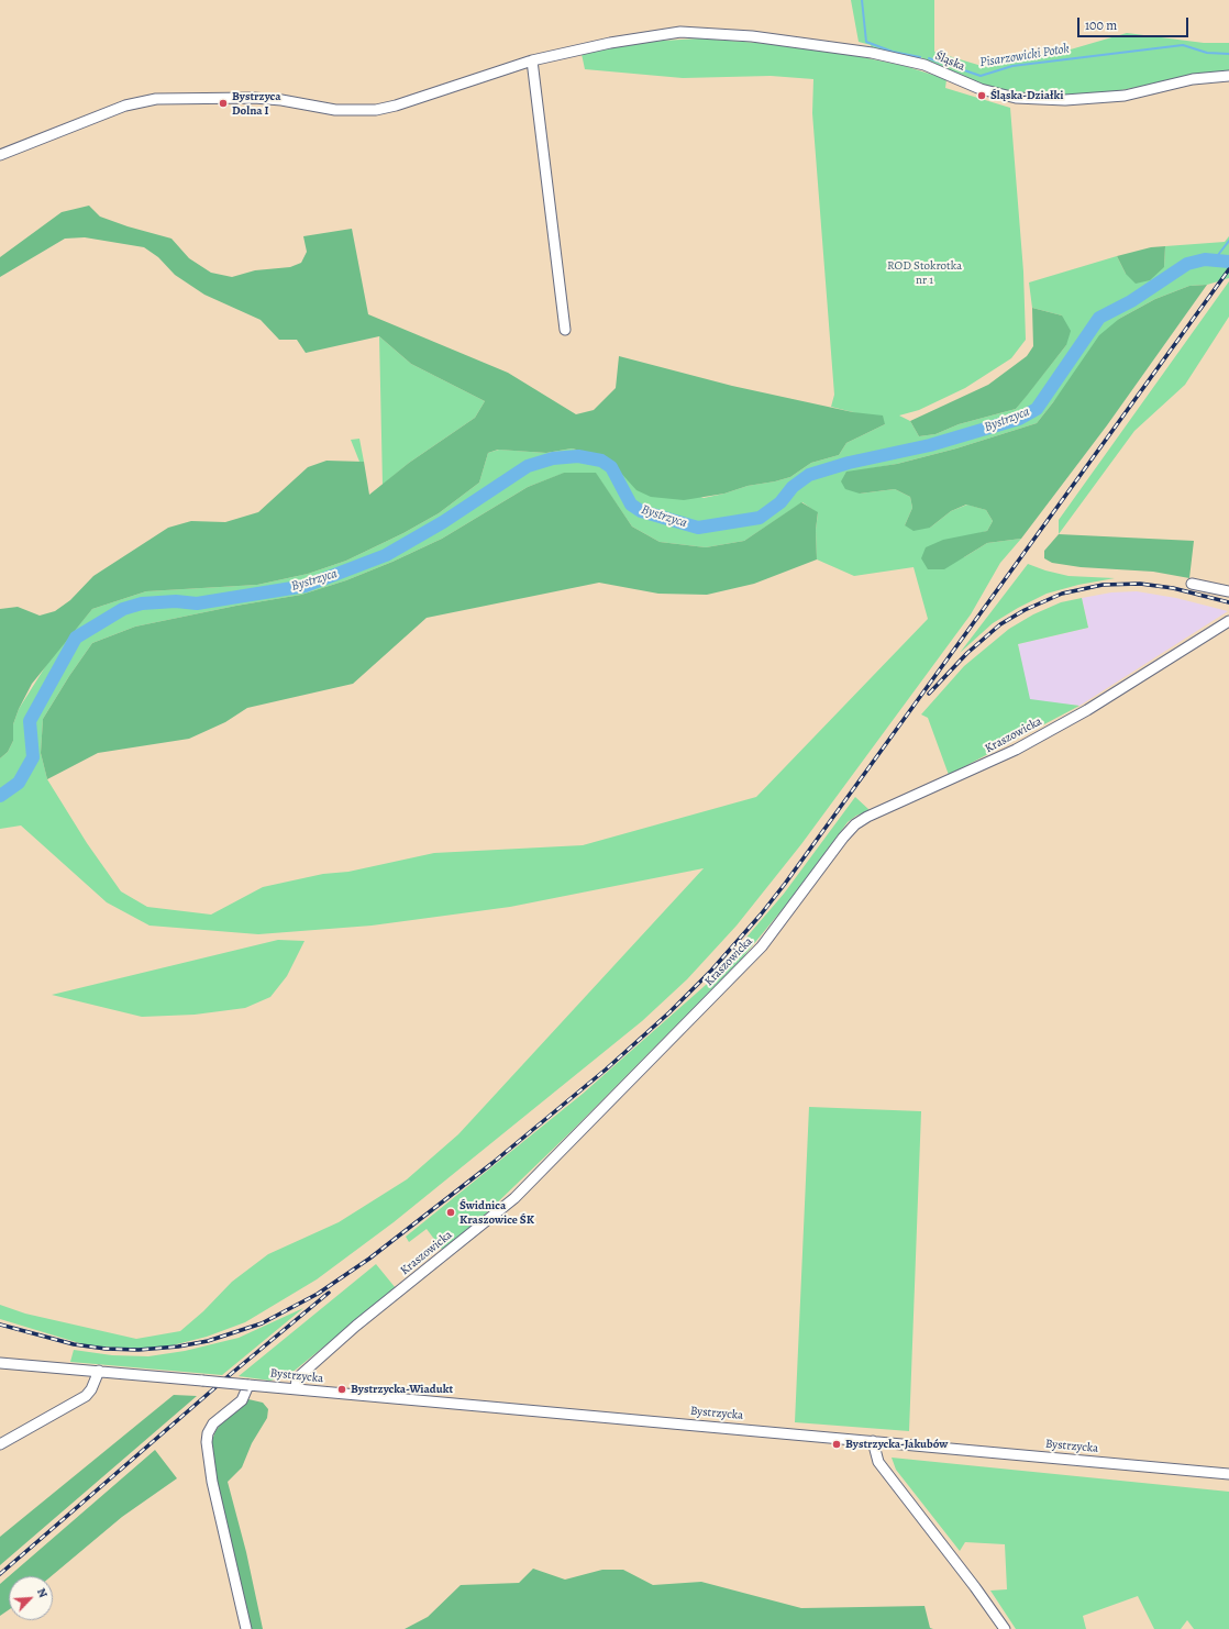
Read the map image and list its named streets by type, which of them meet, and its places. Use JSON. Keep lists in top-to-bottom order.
{
  "streets": {
    "street": ["Śląska", "Kraszowicka", "Bystrzycka"]
  },
  "crossings": [
    ["Kraszowicka", "Bystrzycka"]
  ],
  "water": ["Pisarzowicki Potok", "Bystrzyca"],
  "parks": ["ROD Stokrotka nr 1"],
  "places": [
    "Śląska-Działki",
    "Bystrzyca Dolna I",
    "Świdnica Kraszowice ŚK",
    "Bystrzycka-Wiadukt",
    "Bystrzycka-Jakubów"
  ],
  "scale_bar": "100 m",
  "north": "top right"
}
